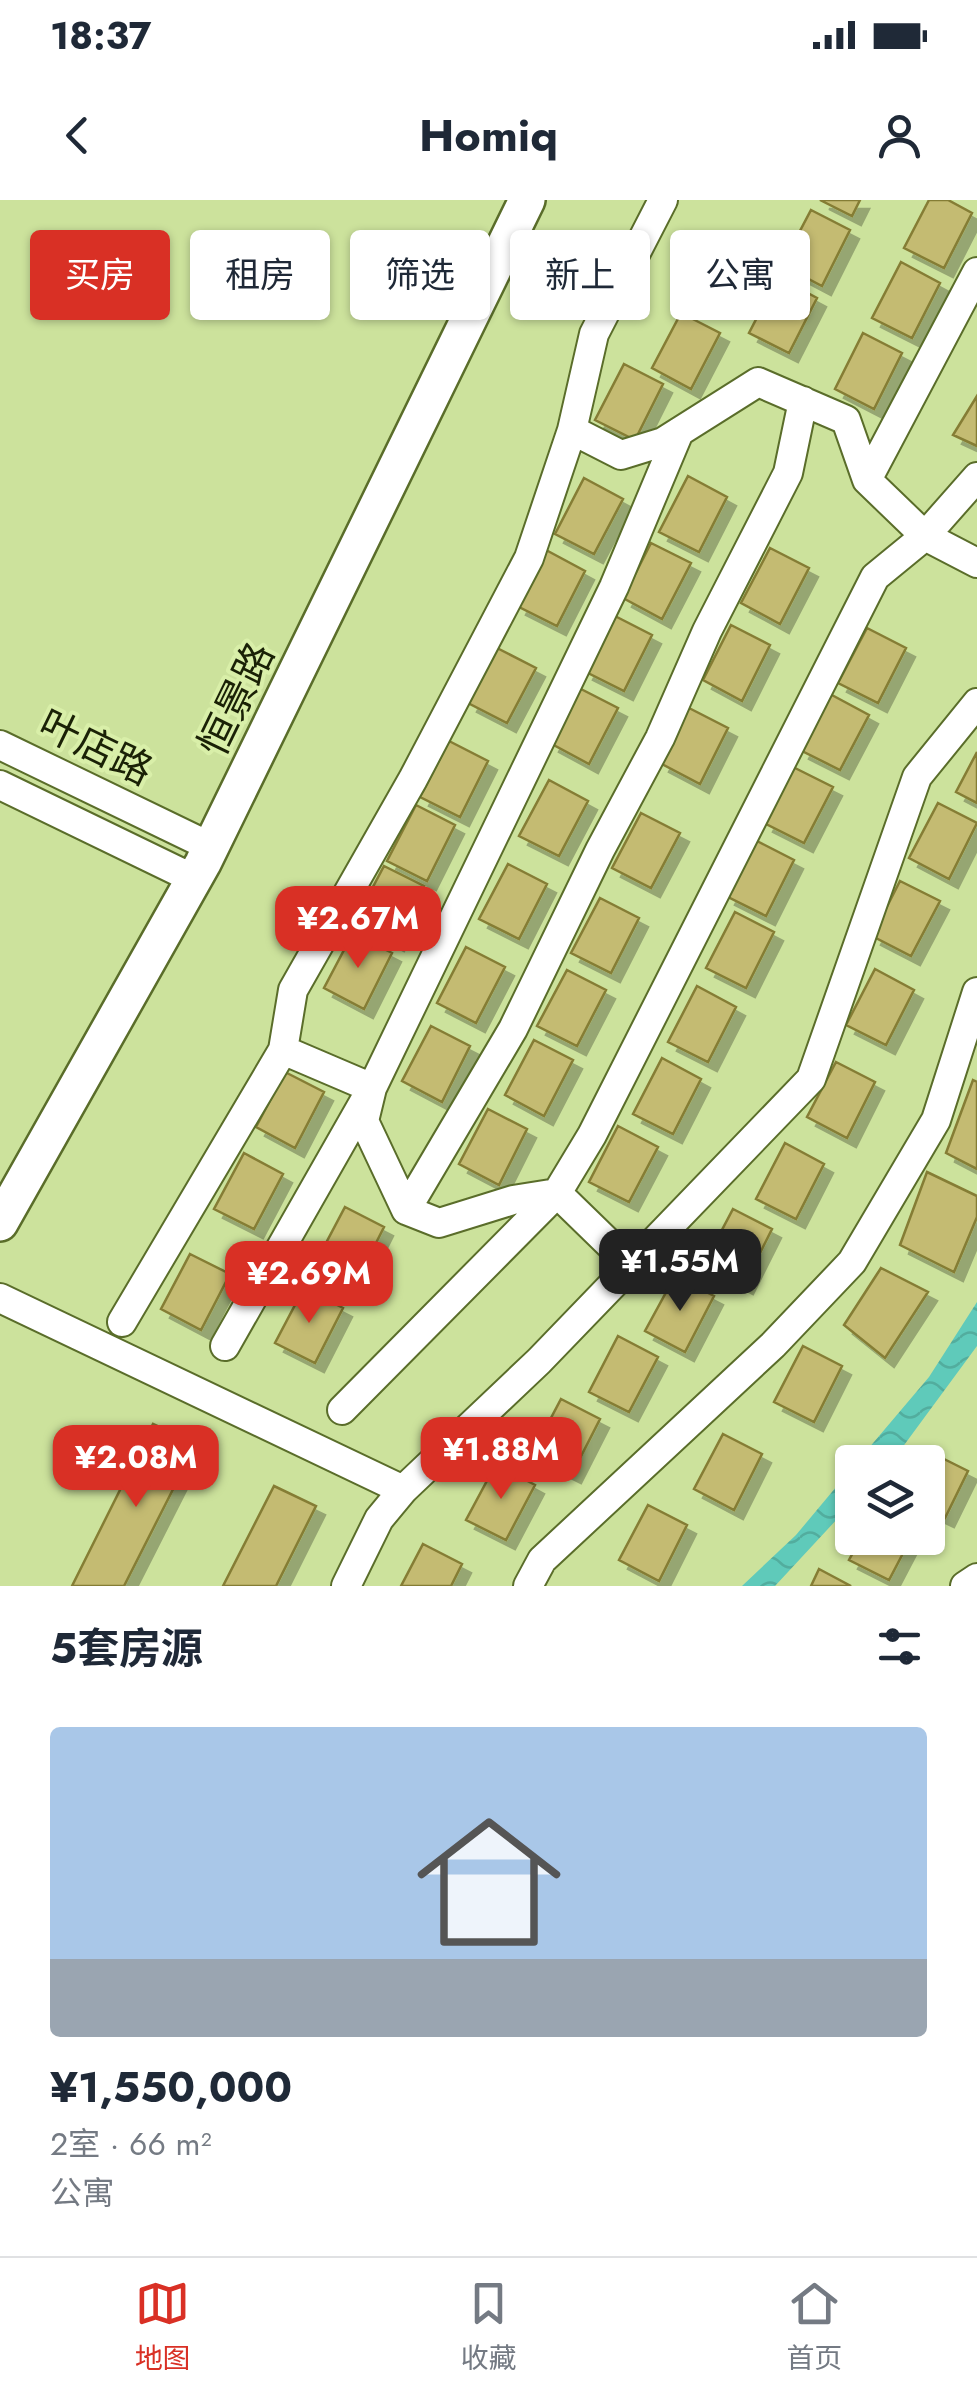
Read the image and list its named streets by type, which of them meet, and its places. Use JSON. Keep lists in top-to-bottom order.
{
  "streets": {
    "street": ["恒景路", "叶店路"]
  },
  "crossings": [
    ["恒景路", "叶店路"]
  ],
  "page": {
    "status": "18:37",
    "header": "Homiq",
    "chip": [
      "买房",
      "租房",
      "筛选",
      "新上",
      "公寓"
    ],
    "price": [
      "¥2.67M",
      "¥1.55M",
      "¥2.69M",
      "¥1.88M",
      "¥2.08M"
    ],
    "heading": "5套房源",
    "list": [
      {
        "name": "¥1,550,000",
        "note": "2室 · 66 m² · 公寓"
      }
    ],
    "tabs": ["地图", "收藏", "首页"]
  }
}
